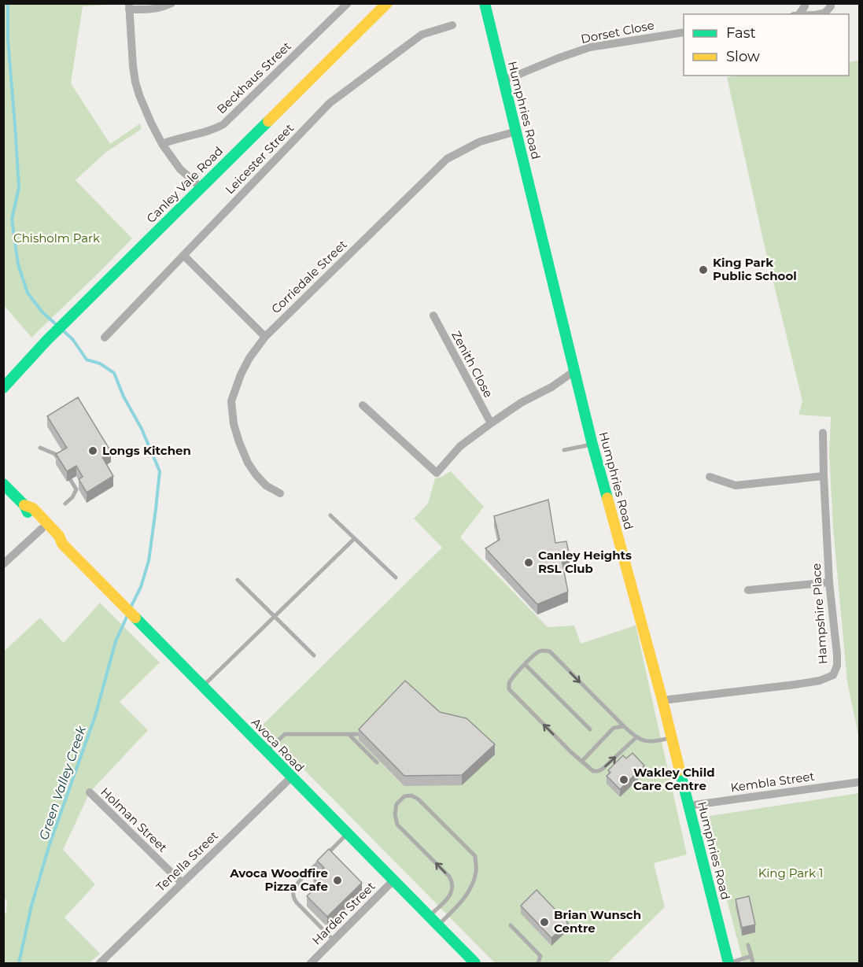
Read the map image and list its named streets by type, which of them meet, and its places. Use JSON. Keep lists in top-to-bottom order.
{
  "streets": {
    "main road": ["Humphries Road", "Canley Vale Road", "Avoca Road"],
    "street": [
      "Dorset Close",
      "Beckhaus Street",
      "Leicester Street",
      "Corriedale Street",
      "Zenith Close",
      "Hampshire Place",
      "Kembla Street",
      "Holman Street",
      "Tenella Street",
      "Harden Street"
    ]
  },
  "crossings": [
    ["Dorset Close", "Humphries Road"],
    ["Humphries Road", "Corriedale Street"],
    ["Humphries Road", "Hampshire Place"],
    ["Humphries Road", "Kembla Street"],
    ["Avoca Road", "Tenella Street"],
    ["Avoca Road", "Harden Street"],
    ["Holman Street", "Tenella Street"]
  ],
  "water": ["Green Valley Creek"],
  "parks": ["Chisholm Park", "King Park 1"],
  "places": [
    "King Park Public School",
    "Longs Kitchen",
    "Canley Heights RSL Club",
    "Wakley Child Care Centre",
    "Avoca Woodfire Pizza Cafe",
    "Brian Wunsch Centre"
  ],
  "legend": ["Fast", "Slow"]
}
